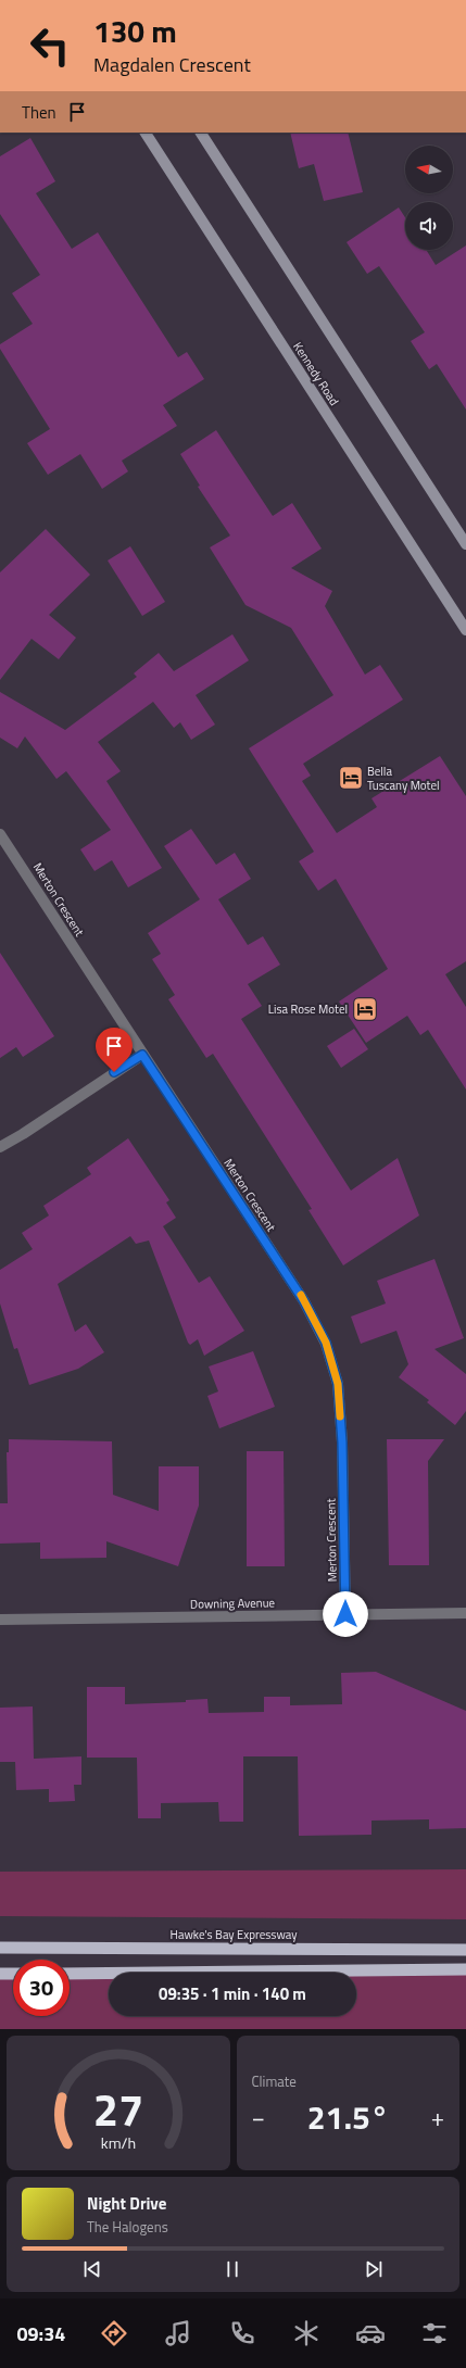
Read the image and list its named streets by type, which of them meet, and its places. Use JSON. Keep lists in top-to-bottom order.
{
  "streets": {
    "highway": ["Hawke's Bay Expressway"],
    "main road": ["Kennedy Road"],
    "street": ["Merton Crescent", "Downing Avenue"]
  },
  "crossings": [
    ["Merton Crescent", "Downing Avenue"]
  ],
  "places": {
    "hotel": ["Bella Tuscany Motel", "Lisa Rose Motel"]
  },
  "north": "left",
  "page": {
    "turn": ["130 m", "Magdalen Crescent"],
    "then": "Then",
    "limit": "30",
    "trip": "09:35 · 1 min · 140 m",
    "tile": "Climate",
    "heat": ["−", "21.5°", "+"],
    "song": ["Night Drive", "The Halogens"],
    "tabs": "09:34",
    "gauge": ["27", "km/h"]
  }
}
